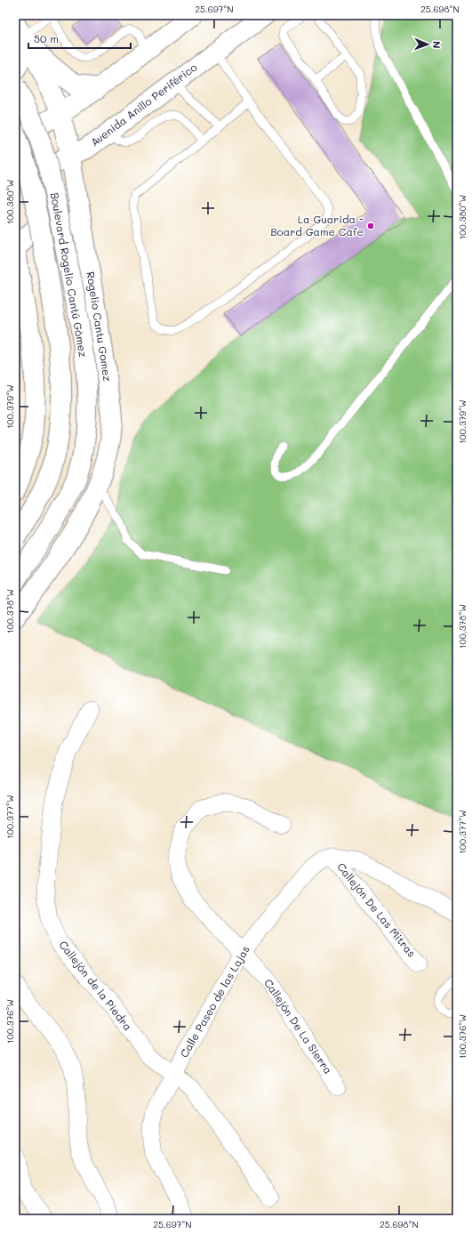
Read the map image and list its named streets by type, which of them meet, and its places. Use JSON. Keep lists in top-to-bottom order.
{
  "streets": {
    "street": [
      "Avenida Anillo Periférico",
      "Boulevard Rogelio Cantú Gómez",
      "Rogelio Cantu Gomez",
      "Callejón De Las Mitras",
      "Callejón de la Piedra",
      "Calle Paseo de las Lajas",
      "Callejón De La Sierra"
    ]
  },
  "crossings": [
    ["Avenida Anillo Periférico", "Rogelio Cantu Gomez"],
    ["Callejón De Las Mitras", "Calle Paseo de las Lajas"],
    ["Callejón de la Piedra", "Calle Paseo de las Lajas"],
    ["Calle Paseo de las Lajas", "Callejón De La Sierra"]
  ],
  "places": ["La Guarida - Board Game Cafe"],
  "scale_bar": "50 m",
  "north": "right",
  "coordinates": [
    "25.697°N",
    "25.698°N",
    "100.380°W",
    "100.379°W",
    "100.378°W",
    "100.377°W",
    "100.376°W"
  ]
}
